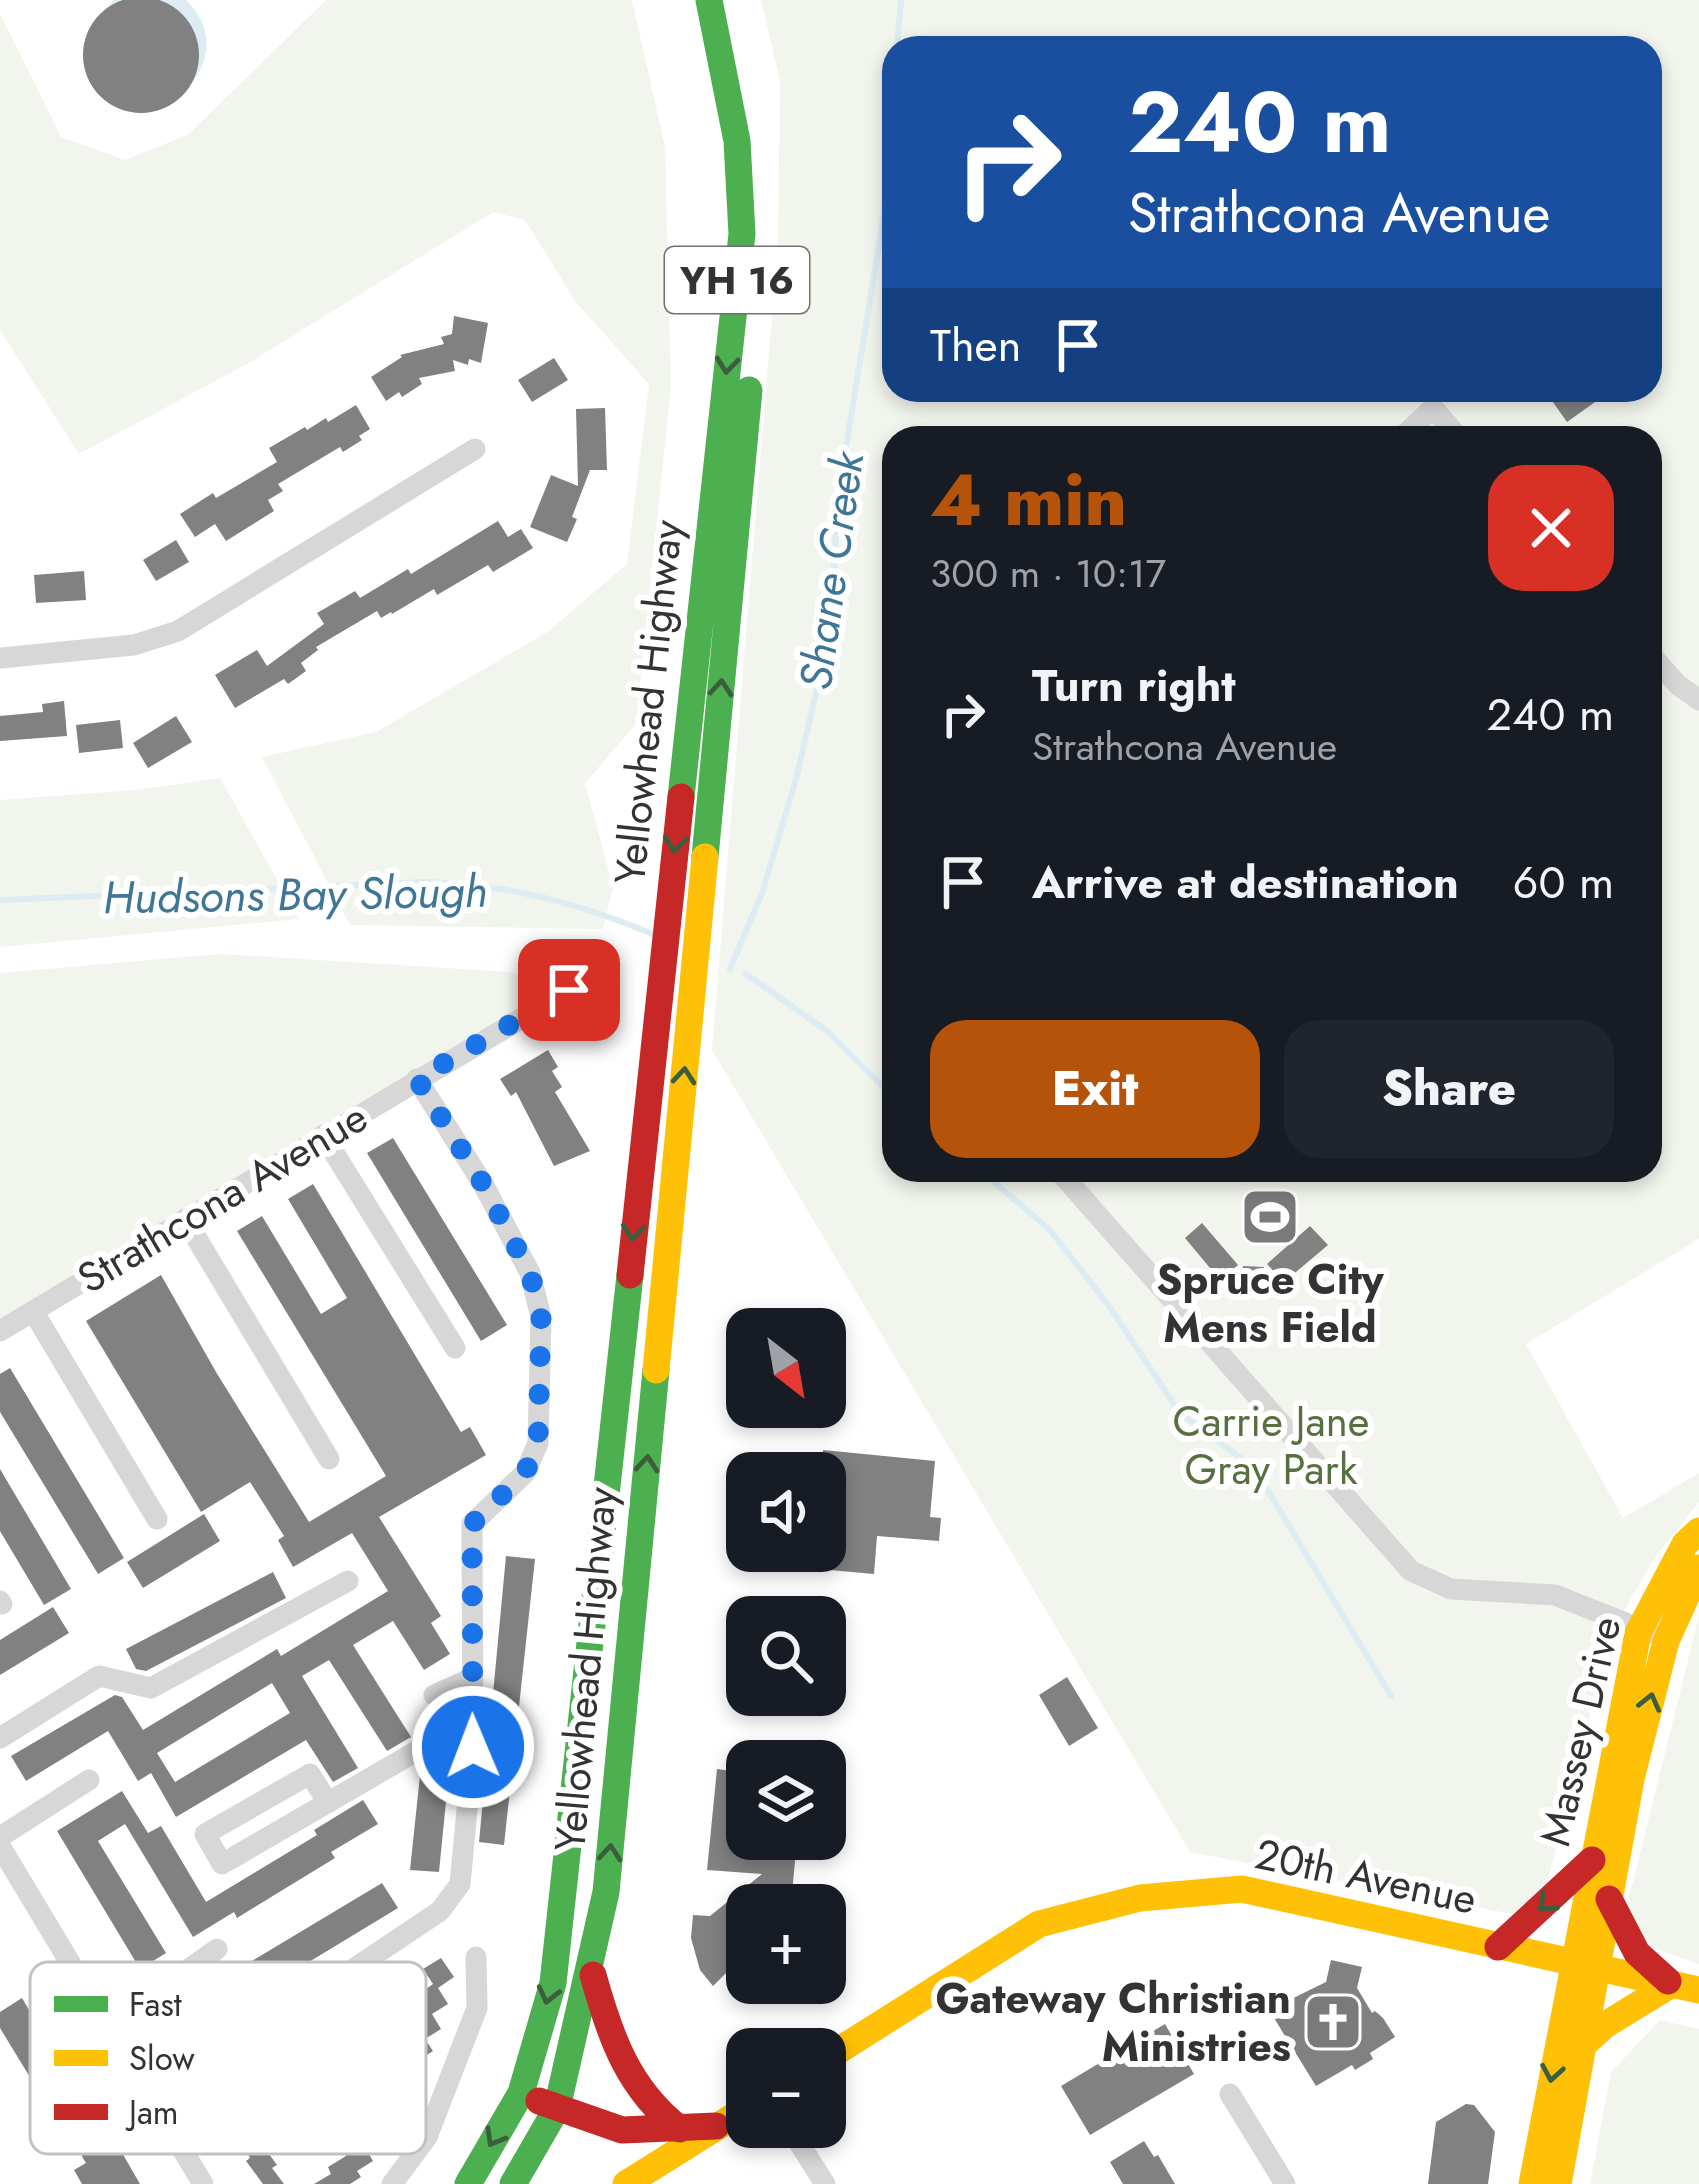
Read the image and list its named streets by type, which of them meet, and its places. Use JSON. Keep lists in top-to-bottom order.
{
  "streets": {
    "main road": [
      "YH 16",
      "Yellowhead Highway",
      "Massey Drive",
      "20th Avenue"
    ],
    "street": ["Strathcona Avenue"]
  },
  "crossings": [
    ["Massey Drive", "20th Avenue"]
  ],
  "water": ["Shane Creek", "Hudsons Bay Slough"],
  "parks": ["Carrie Jane Gray Park"],
  "places": {
    "sports": ["Spruce City Mens Field"],
    "church": ["Gateway Christian Ministries"]
  },
  "legend": ["Fast", "Slow", "Jam"],
  "north": "bottom right",
  "page": {
    "turn": ["240 m", "Strathcona Avenue"],
    "then": "Then",
    "heading": ["4 min", "300 m · 10:17"],
    "list": [
      {
        "name": "Turn right",
        "note": "Strathcona Avenue",
        "value": "240 m"
      },
      {
        "name": "Arrive at destination",
        "value": "60 m"
      }
    ],
    "buttons": ["Exit", "Share"],
    "map_buttons": ["+", "−"]
  }
}
